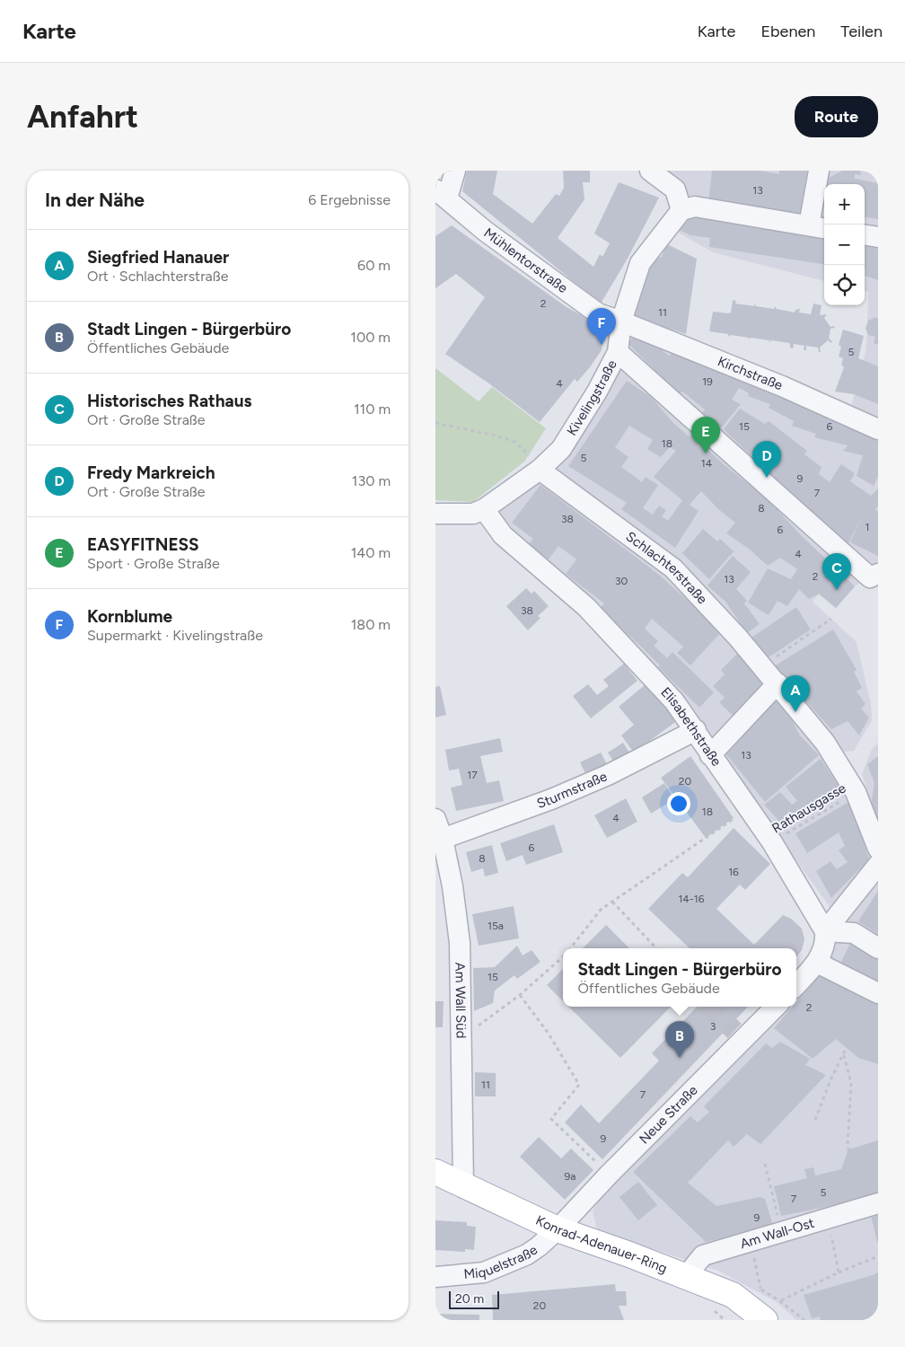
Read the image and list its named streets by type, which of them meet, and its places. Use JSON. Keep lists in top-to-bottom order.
{
  "streets": {
    "main road": ["Konrad-Adenauer-Ring"],
    "street": [
      "Mühlentorstraße",
      "Kirchstraße",
      "Kivelingstraße",
      "Schlachterstraße",
      "Elisabethstraße",
      "Sturmstraße",
      "Am Wall Süd",
      "Neue Straße",
      "Am Wall-Ost",
      "Miquelstraße"
    ],
    "path": ["Rathausgasse"]
  },
  "crossings": [
    ["Mühlentorstraße", "Kirchstraße"],
    ["Mühlentorstraße", "Kivelingstraße"],
    ["Kirchstraße", "Kivelingstraße"],
    ["Kivelingstraße", "Schlachterstraße"],
    ["Kivelingstraße", "Elisabethstraße"],
    ["Schlachterstraße", "Rathausgasse"],
    ["Elisabethstraße", "Sturmstraße"],
    ["Elisabethstraße", "Rathausgasse"],
    ["Sturmstraße", "Am Wall Süd"],
    ["Am Wall Süd", "Konrad-Adenauer-Ring"],
    ["Neue Straße", "Konrad-Adenauer-Ring"],
    ["Neue Straße", "Miquelstraße"],
    ["Am Wall-Ost", "Konrad-Adenauer-Ring"],
    ["Konrad-Adenauer-Ring", "Miquelstraße"]
  ],
  "house_numbers": [
    "13",
    "2",
    "11",
    "5",
    "19",
    "4",
    "15",
    "6",
    "18",
    "5",
    "14",
    "9",
    "7",
    "8",
    "38",
    "1",
    "6",
    "4",
    "2",
    "13",
    "30",
    "38",
    "13",
    "17",
    "20",
    "18",
    "4",
    "6",
    "8",
    "16",
    "14-16",
    "15a",
    "15",
    "2",
    "3",
    "11",
    "7",
    "9",
    "9a",
    "5",
    "7",
    "9",
    "20"
  ],
  "scale_bar": "20 m",
  "page": {
    "header": "Karte",
    "nav": ["Karte", "Ebenen", "Teilen"],
    "buttons": "Route",
    "title": "Anfahrt",
    "heading": ["In der Nähe", "6 Ergebnisse"],
    "map_buttons": ["+", "−"],
    "list": [
      {
        "mark": "A",
        "name": "Siegfried Hanauer",
        "note": "Ort · Schlachterstraße",
        "value": "60 m"
      },
      {
        "mark": "B",
        "name": "Stadt Lingen - Bürgerbüro",
        "note": "Öffentliches Gebäude",
        "value": "100 m"
      },
      {
        "mark": "C",
        "name": "Historisches Rathaus",
        "note": "Ort · Große Straße",
        "value": "110 m"
      },
      {
        "mark": "D",
        "name": "Fredy Markreich",
        "note": "Ort · Große Straße",
        "value": "130 m"
      },
      {
        "mark": "E",
        "name": "EASYFITNESS",
        "note": "Sport · Große Straße",
        "value": "140 m"
      },
      {
        "mark": "F",
        "name": "Kornblume",
        "note": "Supermarkt · Kivelingstraße",
        "value": "180 m"
      }
    ],
    "pins": [
      "F",
      "E",
      "D",
      "C",
      "A",
      "B"
    ],
    "popup": ["Stadt Lingen - Bürgerbüro", "Öffentliches Gebäude"],
    "scale": "20 m"
  }
}
